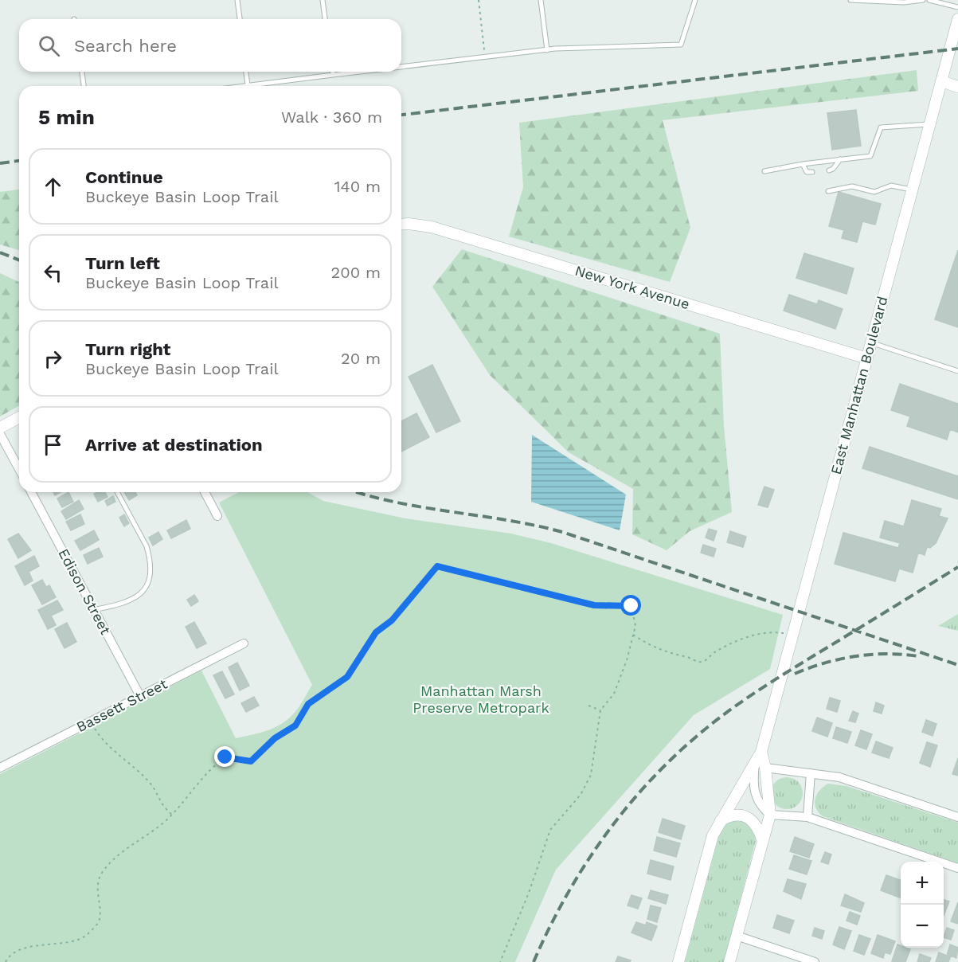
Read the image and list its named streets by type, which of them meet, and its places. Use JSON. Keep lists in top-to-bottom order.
{
  "streets": {
    "street": [
      "New York Avenue",
      "East Manhattan Boulevard",
      "Edison Street",
      "Bassett Street"
    ]
  },
  "crossings": [
    ["New York Avenue", "East Manhattan Boulevard"],
    ["Edison Street", "Bassett Street"]
  ],
  "parks": ["Manhattan Marsh Preserve Metropark"],
  "page": {
    "search": "Search here",
    "heading": ["5 min", "Walk · 360 m"],
    "list": [
      ["Continue", "Buckeye Basin Loop Trail", "140 m"],
      ["Turn left", "Buckeye Basin Loop Trail", "200 m"],
      ["Turn right", "Buckeye Basin Loop Trail", "20 m"],
      "Arrive at destination"
    ],
    "map_buttons": ["+", "−"]
  }
}
